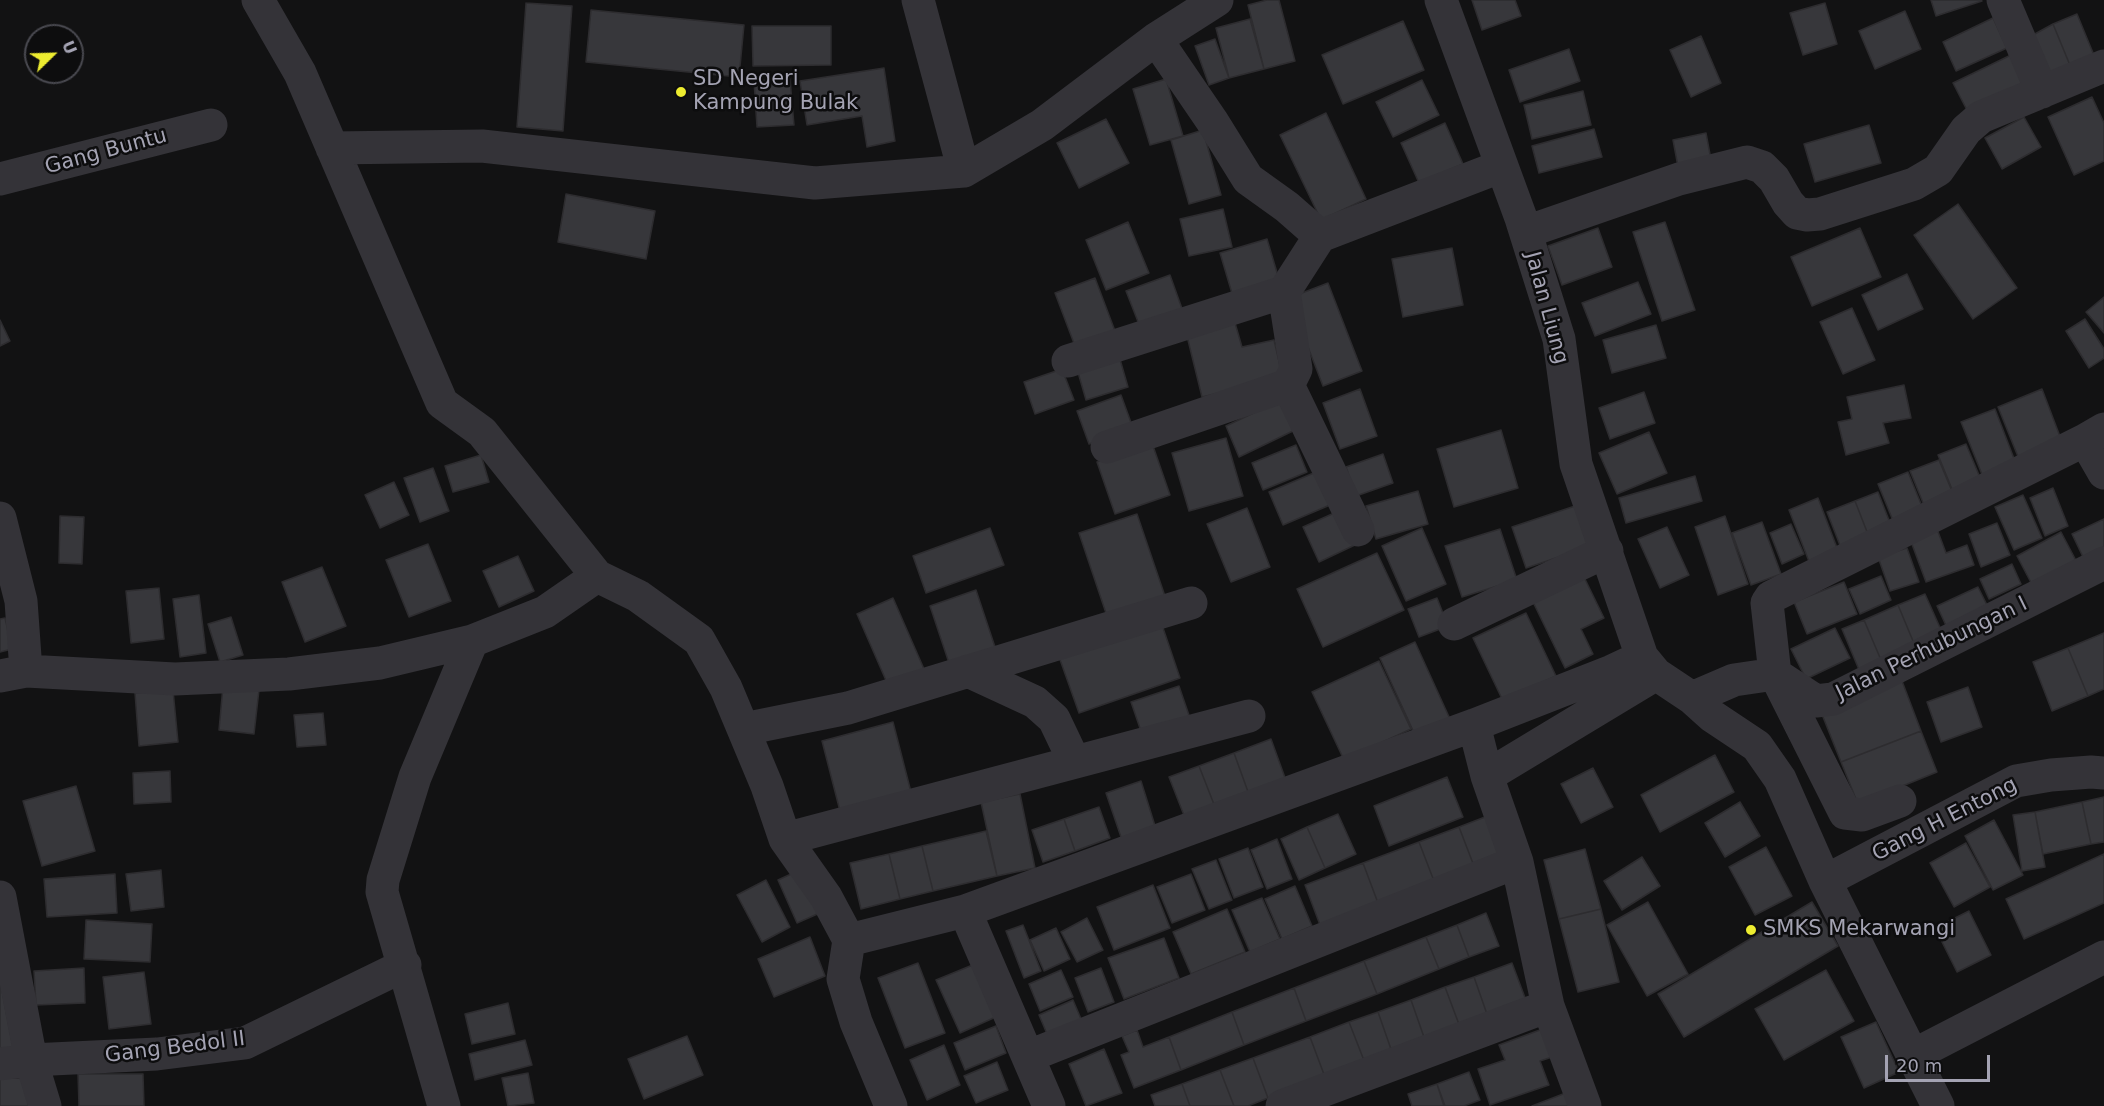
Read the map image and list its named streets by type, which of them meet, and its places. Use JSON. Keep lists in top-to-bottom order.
{
  "streets": {
    "street": [
      "Gang Buntu",
      "Jalan Liung",
      "Jalan Perhubungan I",
      "Gang H Entong",
      "Gang Bedol II"
    ]
  },
  "places": ["SD Negeri Kampung Bulak", "SMKS Mekarwangi"],
  "scale_bar": "20 m",
  "north": "top right"
}
